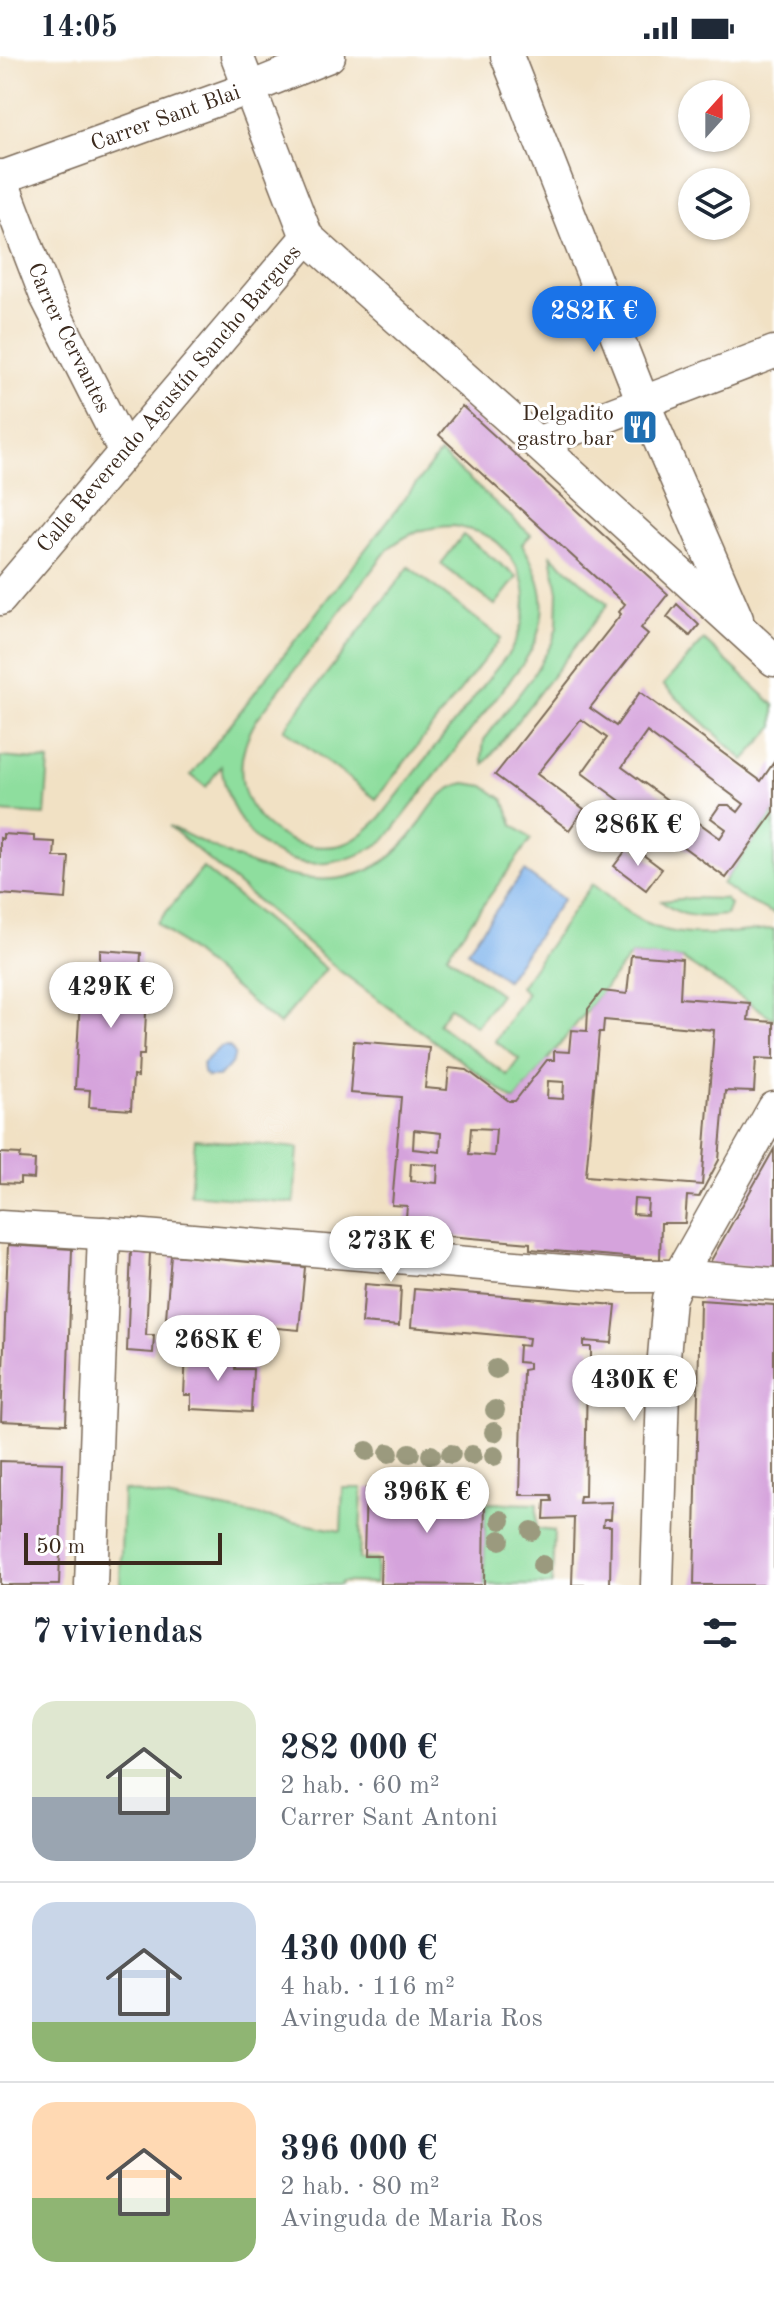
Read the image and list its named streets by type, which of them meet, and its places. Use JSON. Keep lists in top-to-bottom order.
{
  "streets": {
    "street": ["Carrer Sant Blai", "Carrer Cervantes", "Calle Reverendo Agustín Sancho Bargues"]
  },
  "crossings": [
    ["Carrer Sant Blai", "Carrer Cervantes"],
    ["Carrer Cervantes", "Calle Reverendo Agustín Sancho Bargues"]
  ],
  "places": {
    "restaurant": ["Delgadito gastro bar"]
  },
  "scale_bar": "50 m",
  "north": "top",
  "page": {
    "status": "14:05",
    "price": [
      "282K €",
      "286K €",
      "429K €",
      "273K €",
      "268K €",
      "430K €",
      "396K €"
    ],
    "scale": "50 m",
    "heading": "7 viviendas",
    "list": [
      {
        "name": "282 000 €",
        "note": "2 hab. · 60 m² · Carrer Sant Antoni"
      },
      {
        "name": "430 000 €",
        "note": "4 hab. · 116 m² · Avinguda de Maria Ros"
      },
      {
        "name": "396 000 €",
        "note": "2 hab. · 80 m² · Avinguda de Maria Ros"
      }
    ]
  }
}
